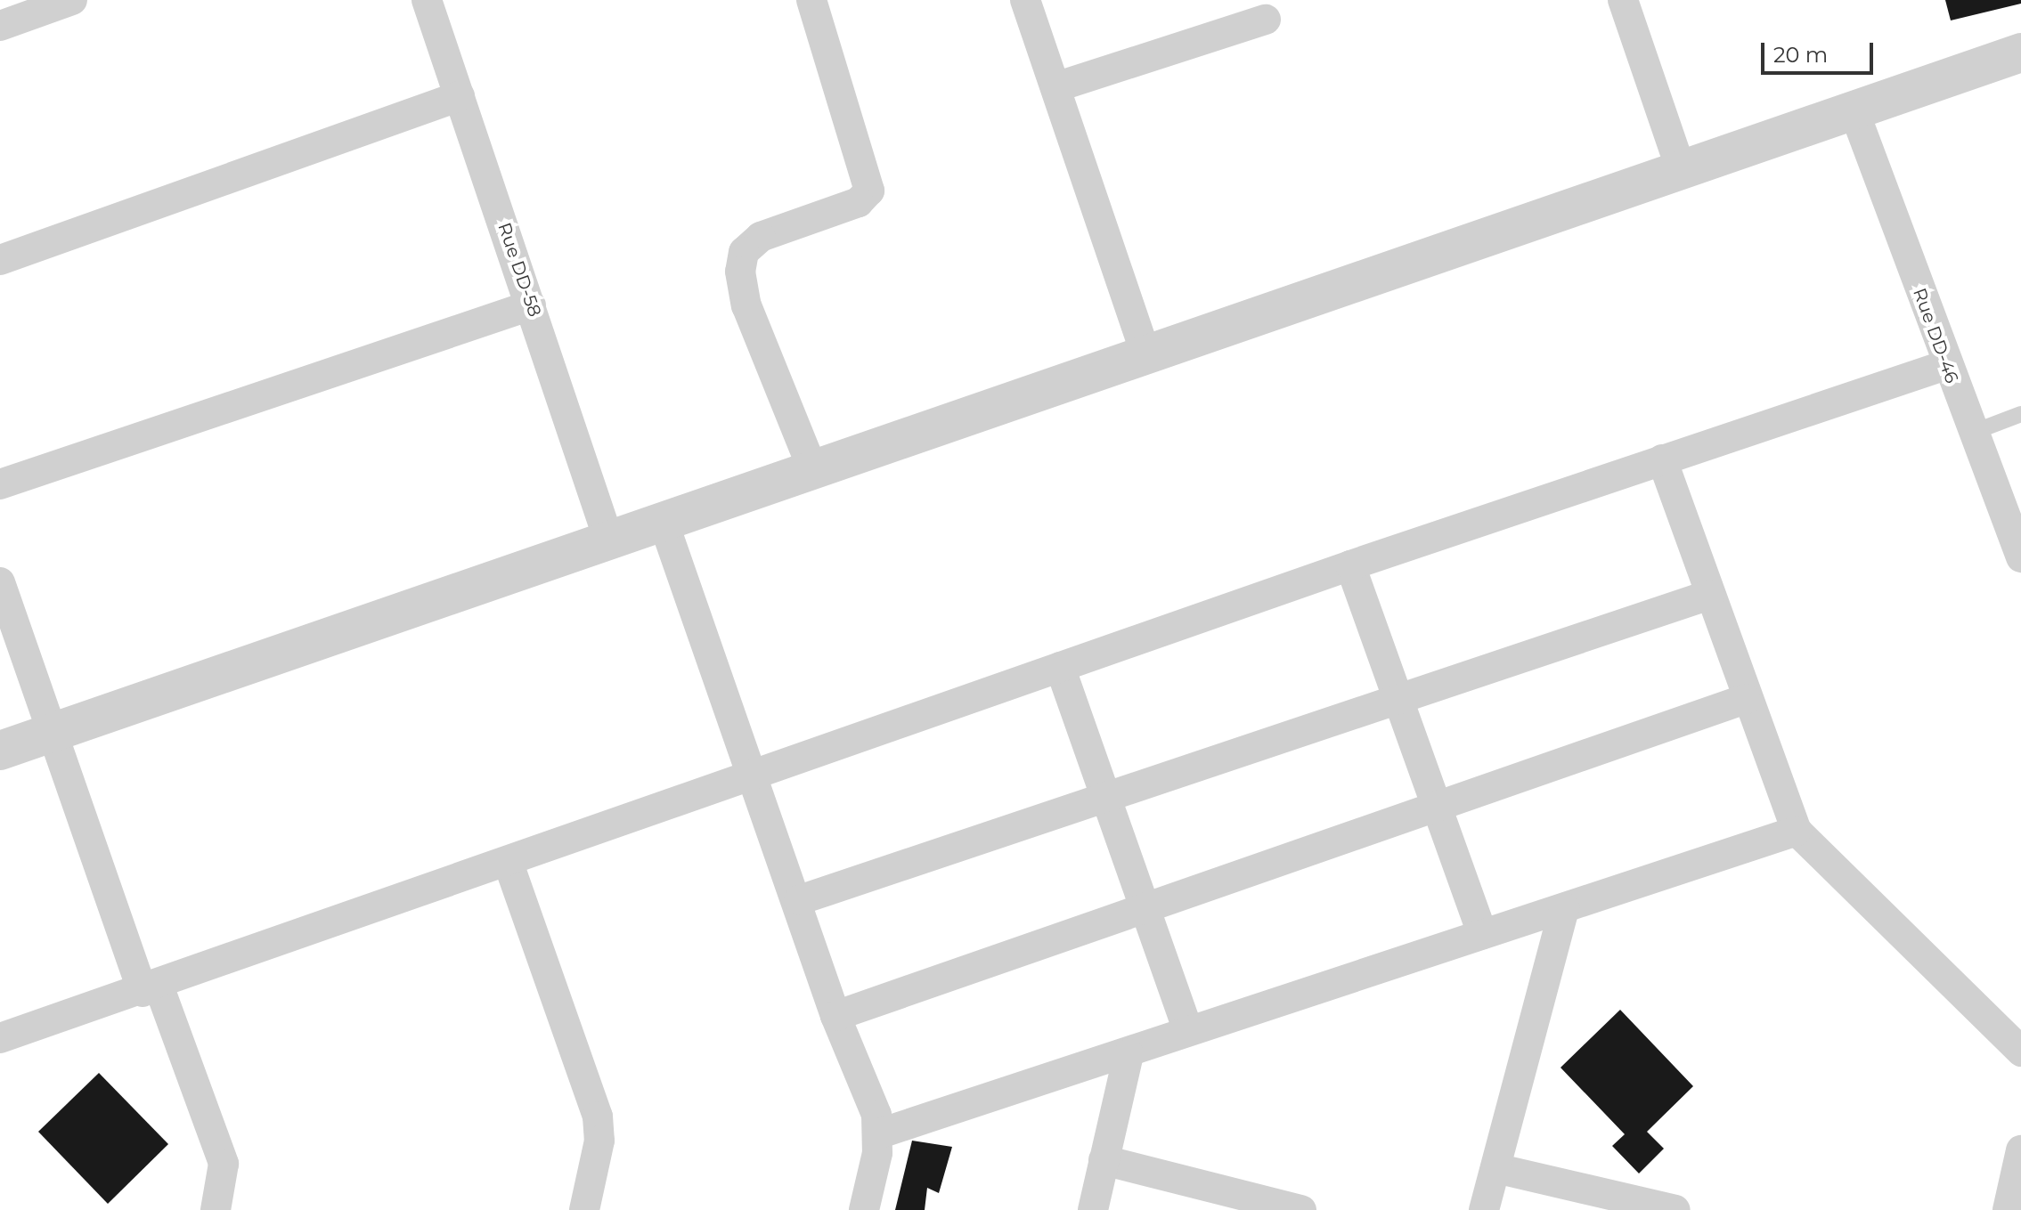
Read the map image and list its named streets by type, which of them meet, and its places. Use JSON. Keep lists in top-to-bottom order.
{
  "streets": {
    "street": ["Rue DD-58", "Rue DD-46"]
  },
  "scale_bar": "20 m"
}
